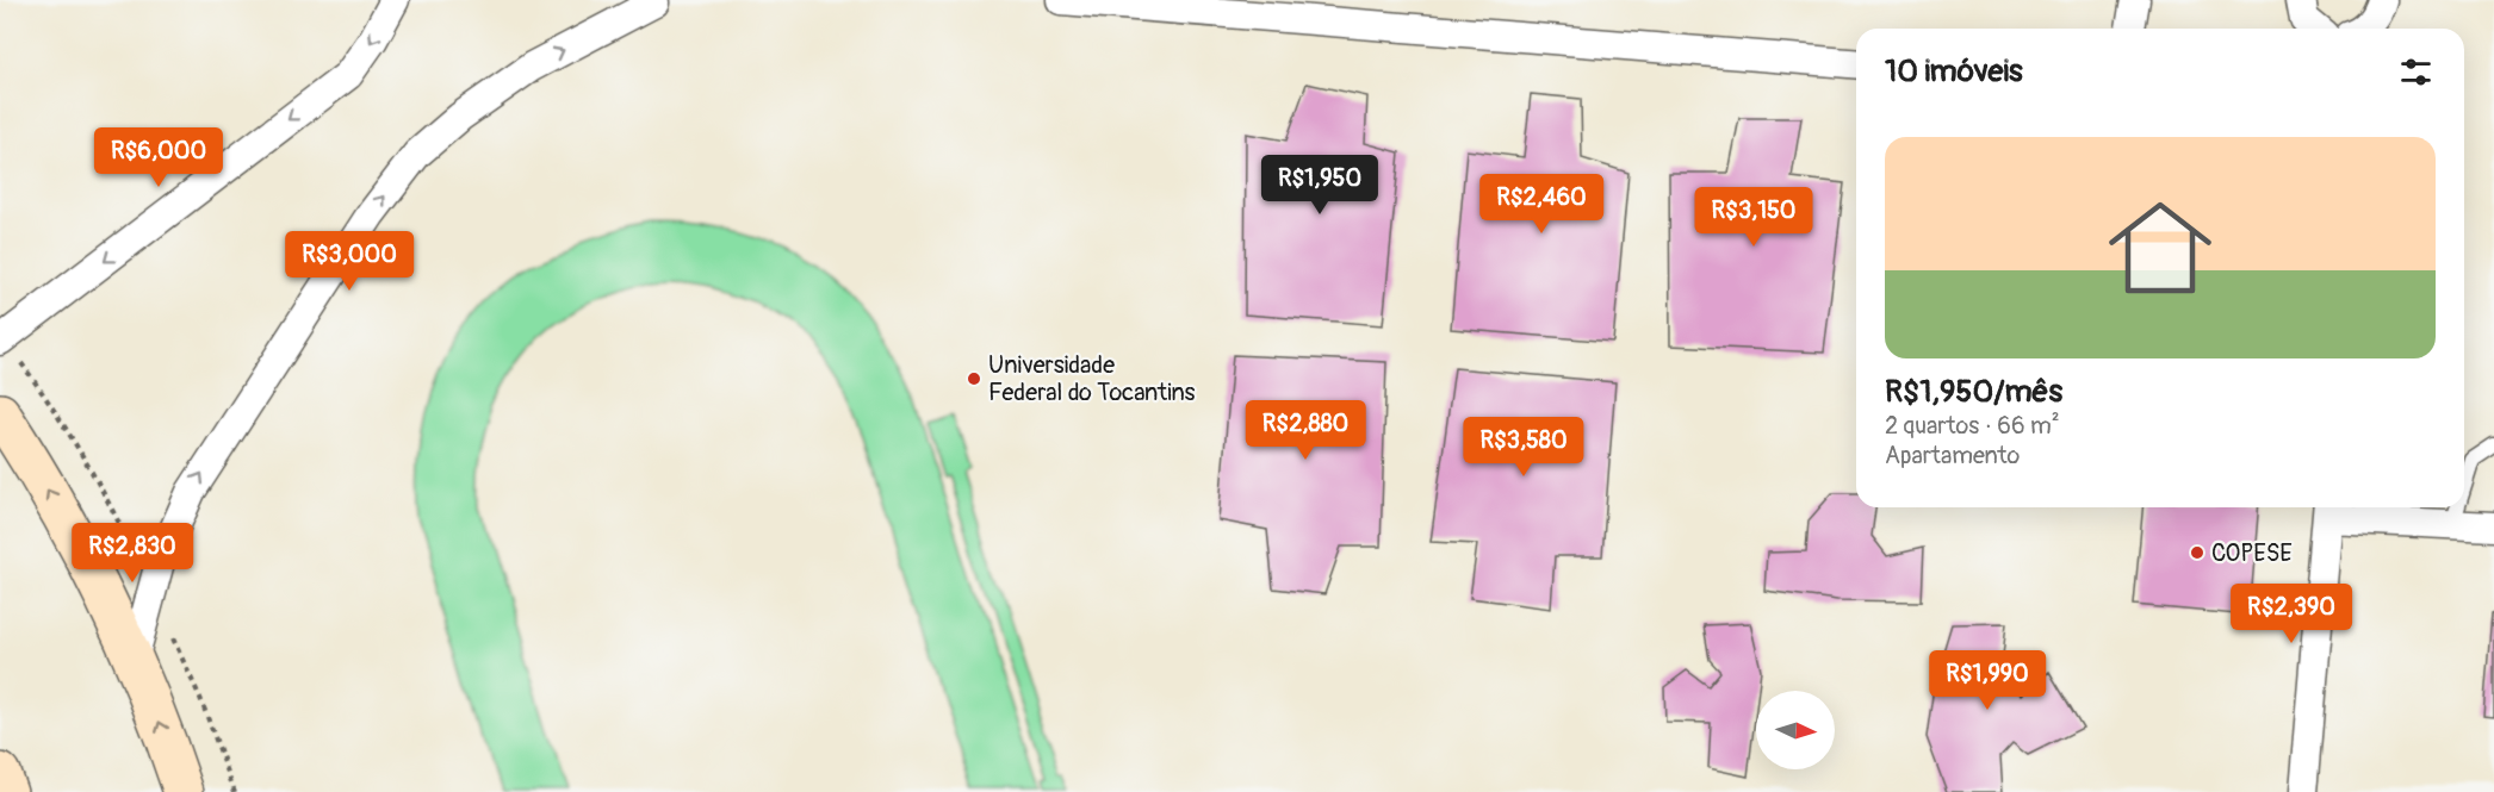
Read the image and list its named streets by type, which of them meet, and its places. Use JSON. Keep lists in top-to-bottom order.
{
  "places": ["Universidade Federal do Tocantins", "COPESE"],
  "north": "right",
  "page": {
    "heading": "10 imóveis",
    "list": [
      {
        "name": "R$1,950/mês",
        "note": "2 quartos · 66 m² · Apartamento"
      }
    ],
    "price": [
      "R$6,000",
      "R$1,950",
      "R$2,460",
      "R$3,150",
      "R$3,000",
      "R$2,880",
      "R$3,580",
      "R$2,830",
      "R$2,390",
      "R$1,990"
    ]
  }
}
